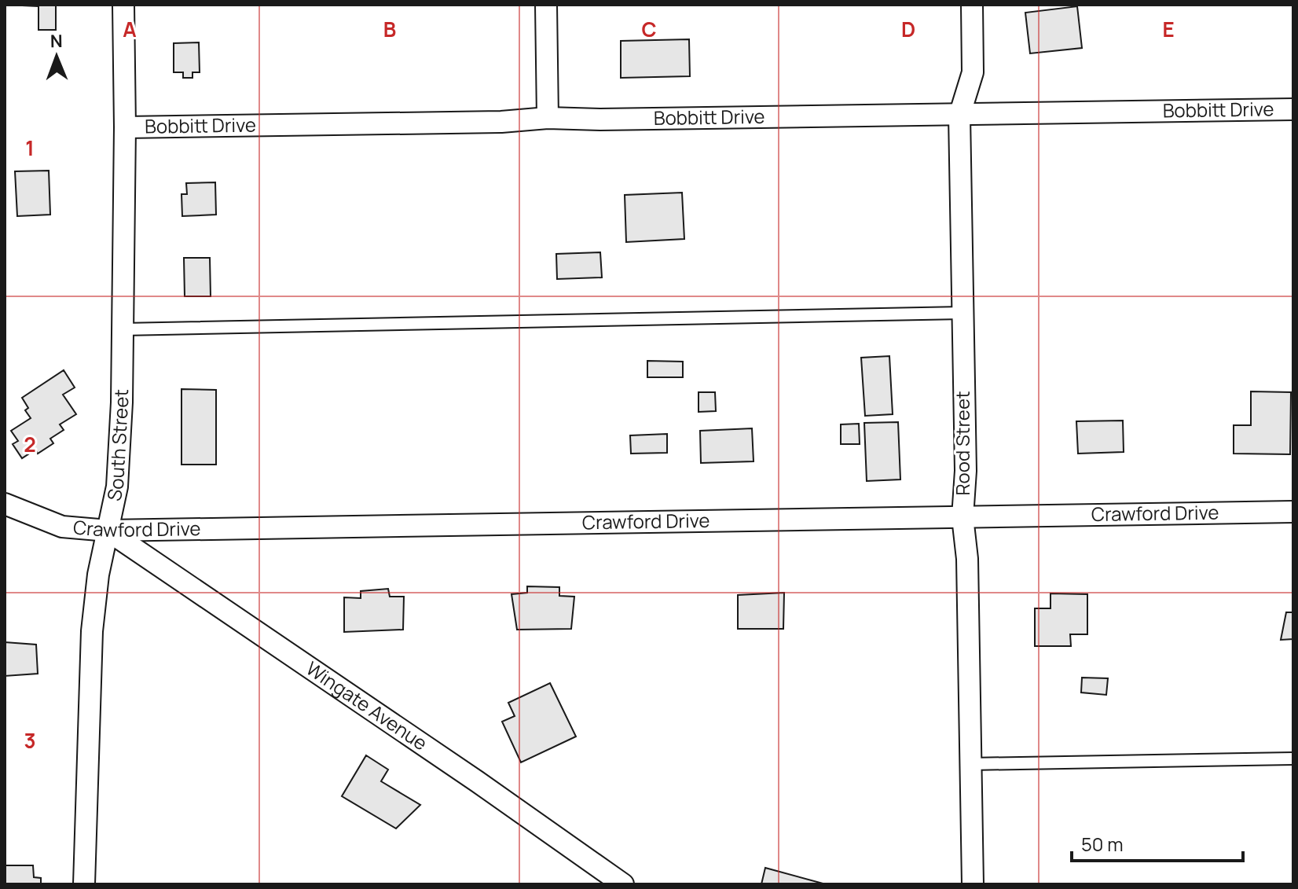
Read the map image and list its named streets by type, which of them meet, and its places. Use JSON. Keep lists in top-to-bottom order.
{
  "streets": {
    "street": [
      "Bobbitt Drive",
      "Rood Street",
      "South Street",
      "Crawford Drive",
      "Wingate Avenue"
    ]
  },
  "crossings": [
    ["Bobbitt Drive", "Rood Street"],
    ["Bobbitt Drive", "South Street"],
    ["Rood Street", "Crawford Drive"],
    ["South Street", "Crawford Drive"],
    ["South Street", "Wingate Avenue"],
    ["Crawford Drive", "Wingate Avenue"]
  ],
  "scale_bar": "50 m",
  "north": "top",
  "grid": {
    "columns": [
      "A",
      "B",
      "C",
      "D",
      "E"
    ],
    "rows": ["1", "2", "3"]
  }
}
